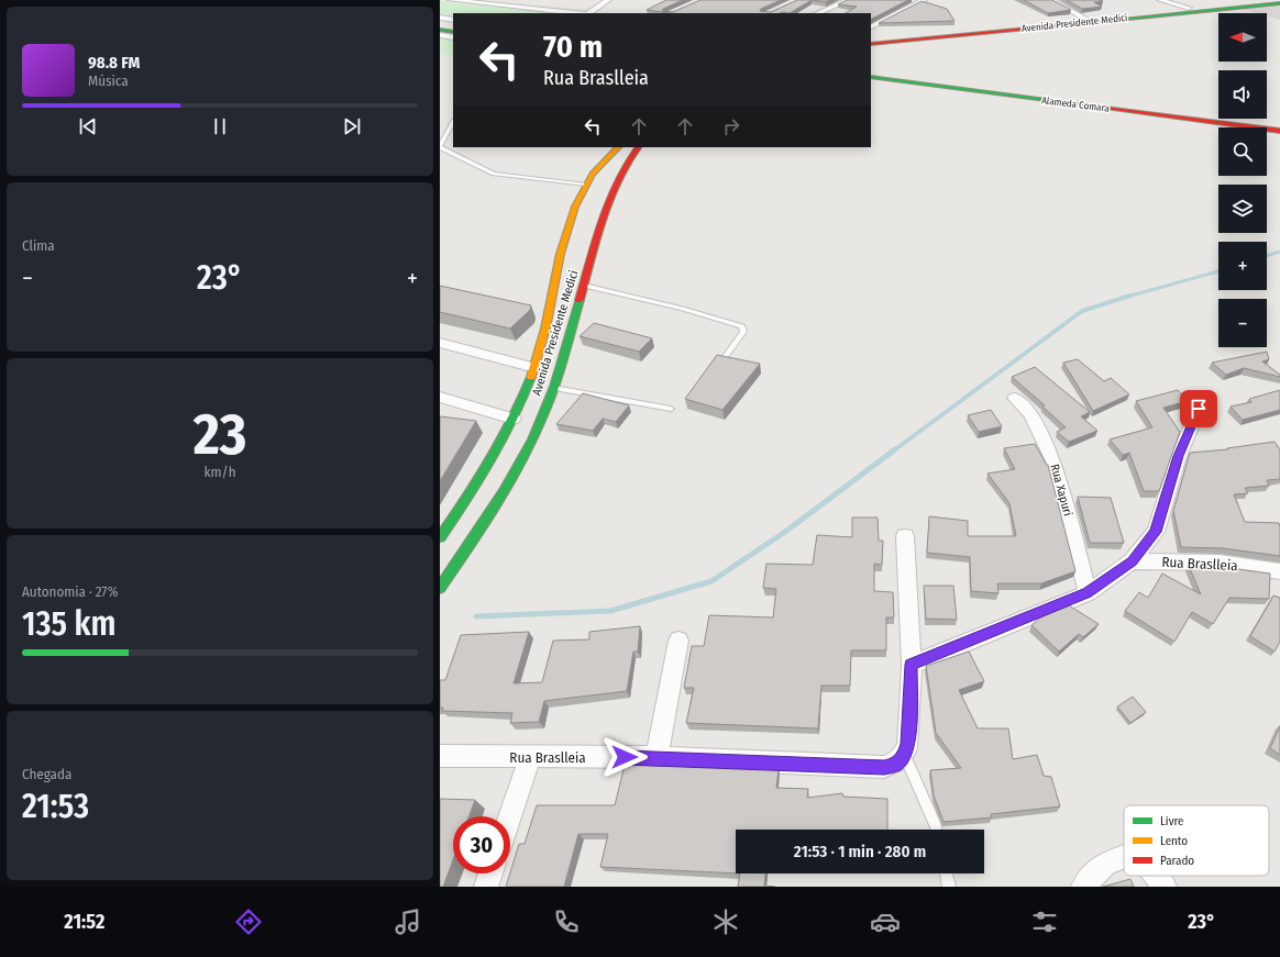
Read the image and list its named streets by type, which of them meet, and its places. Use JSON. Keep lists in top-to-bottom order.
{
  "streets": {
    "street": [
      "Avenida Presidente Medici",
      "Alameda Comara",
      "Rua Xapuri",
      "Rua Braslleia"
    ]
  },
  "legend": ["Livre", "Lento", "Parado"],
  "north": "left",
  "page": {
    "map_buttons": ["+", "−"],
    "turn": ["70 m", "Rua Braslleia"],
    "song": ["98.8 FM", "Música"],
    "tile": [
      "Clima",
      ["23", "km/h"],
      ["Autonomia · 27%", "135 km"],
      ["Chegada", "21:53"]
    ],
    "heat": ["−", "23°", "+"],
    "limit": "30",
    "trip": "21:53 · 1 min · 280 m",
    "tabs": ["21:52", "23°"]
  }
}
